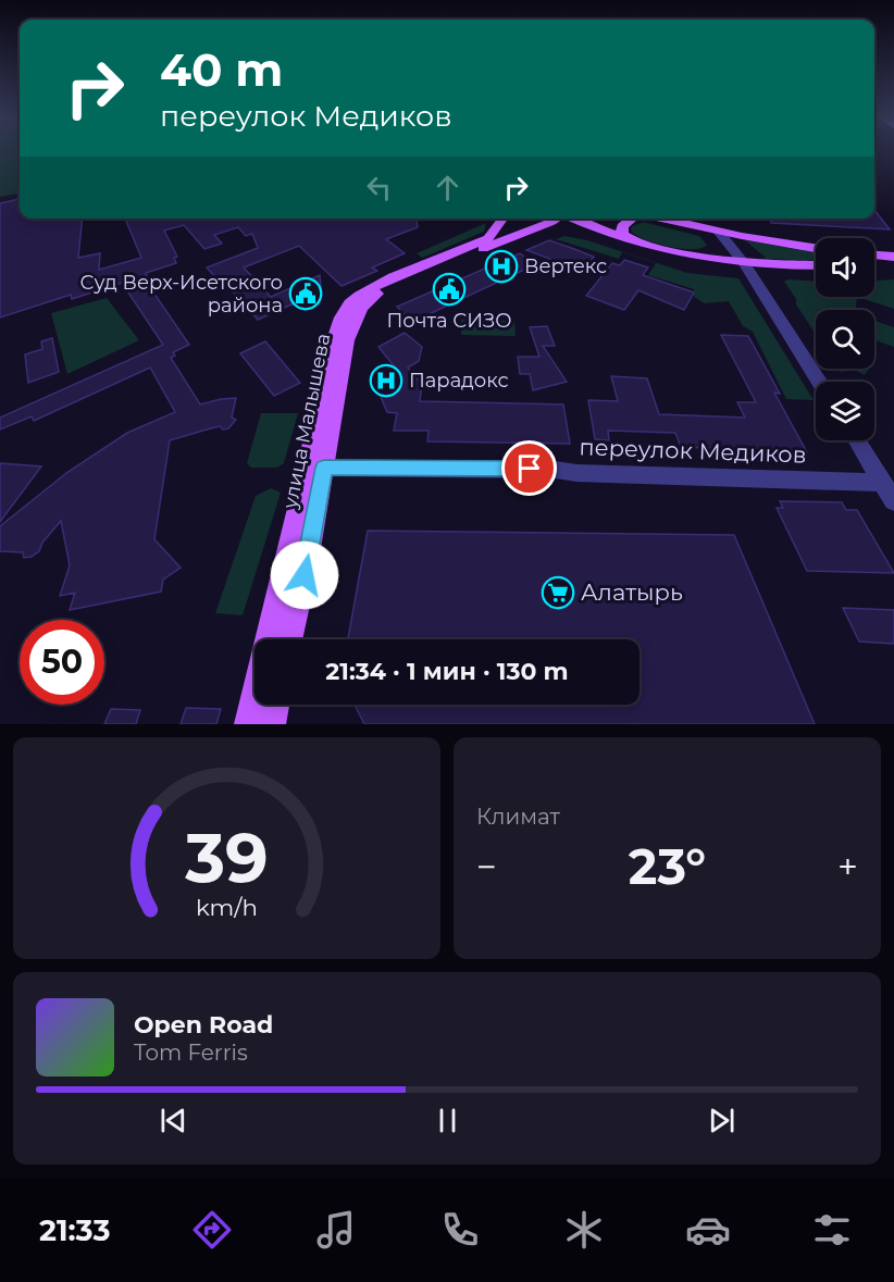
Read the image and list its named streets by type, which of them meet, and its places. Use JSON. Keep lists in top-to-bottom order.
{
  "streets": {
    "main road": ["улица Малышева"],
    "street": ["переулок Медиков"]
  },
  "crossings": [
    ["улица Малышева", "переулок Медиков"]
  ],
  "places": {
    "hospital": ["Вертекс", "Парадокс"],
    "public building": ["Почта СИЗО", "Суд Верх-Исетского района"],
    "supermarket": ["Алатырь"]
  },
  "page": {
    "turn": ["40 m", "переулок Медиков"],
    "limit": "50",
    "trip": "21:34 · 1 мин · 130 m",
    "tile": "Климат",
    "heat": ["−", "23°", "+"],
    "song": ["Open Road", "Tom Ferris"],
    "tabs": "21:33",
    "gauge": ["39", "km/h"]
  }
}
